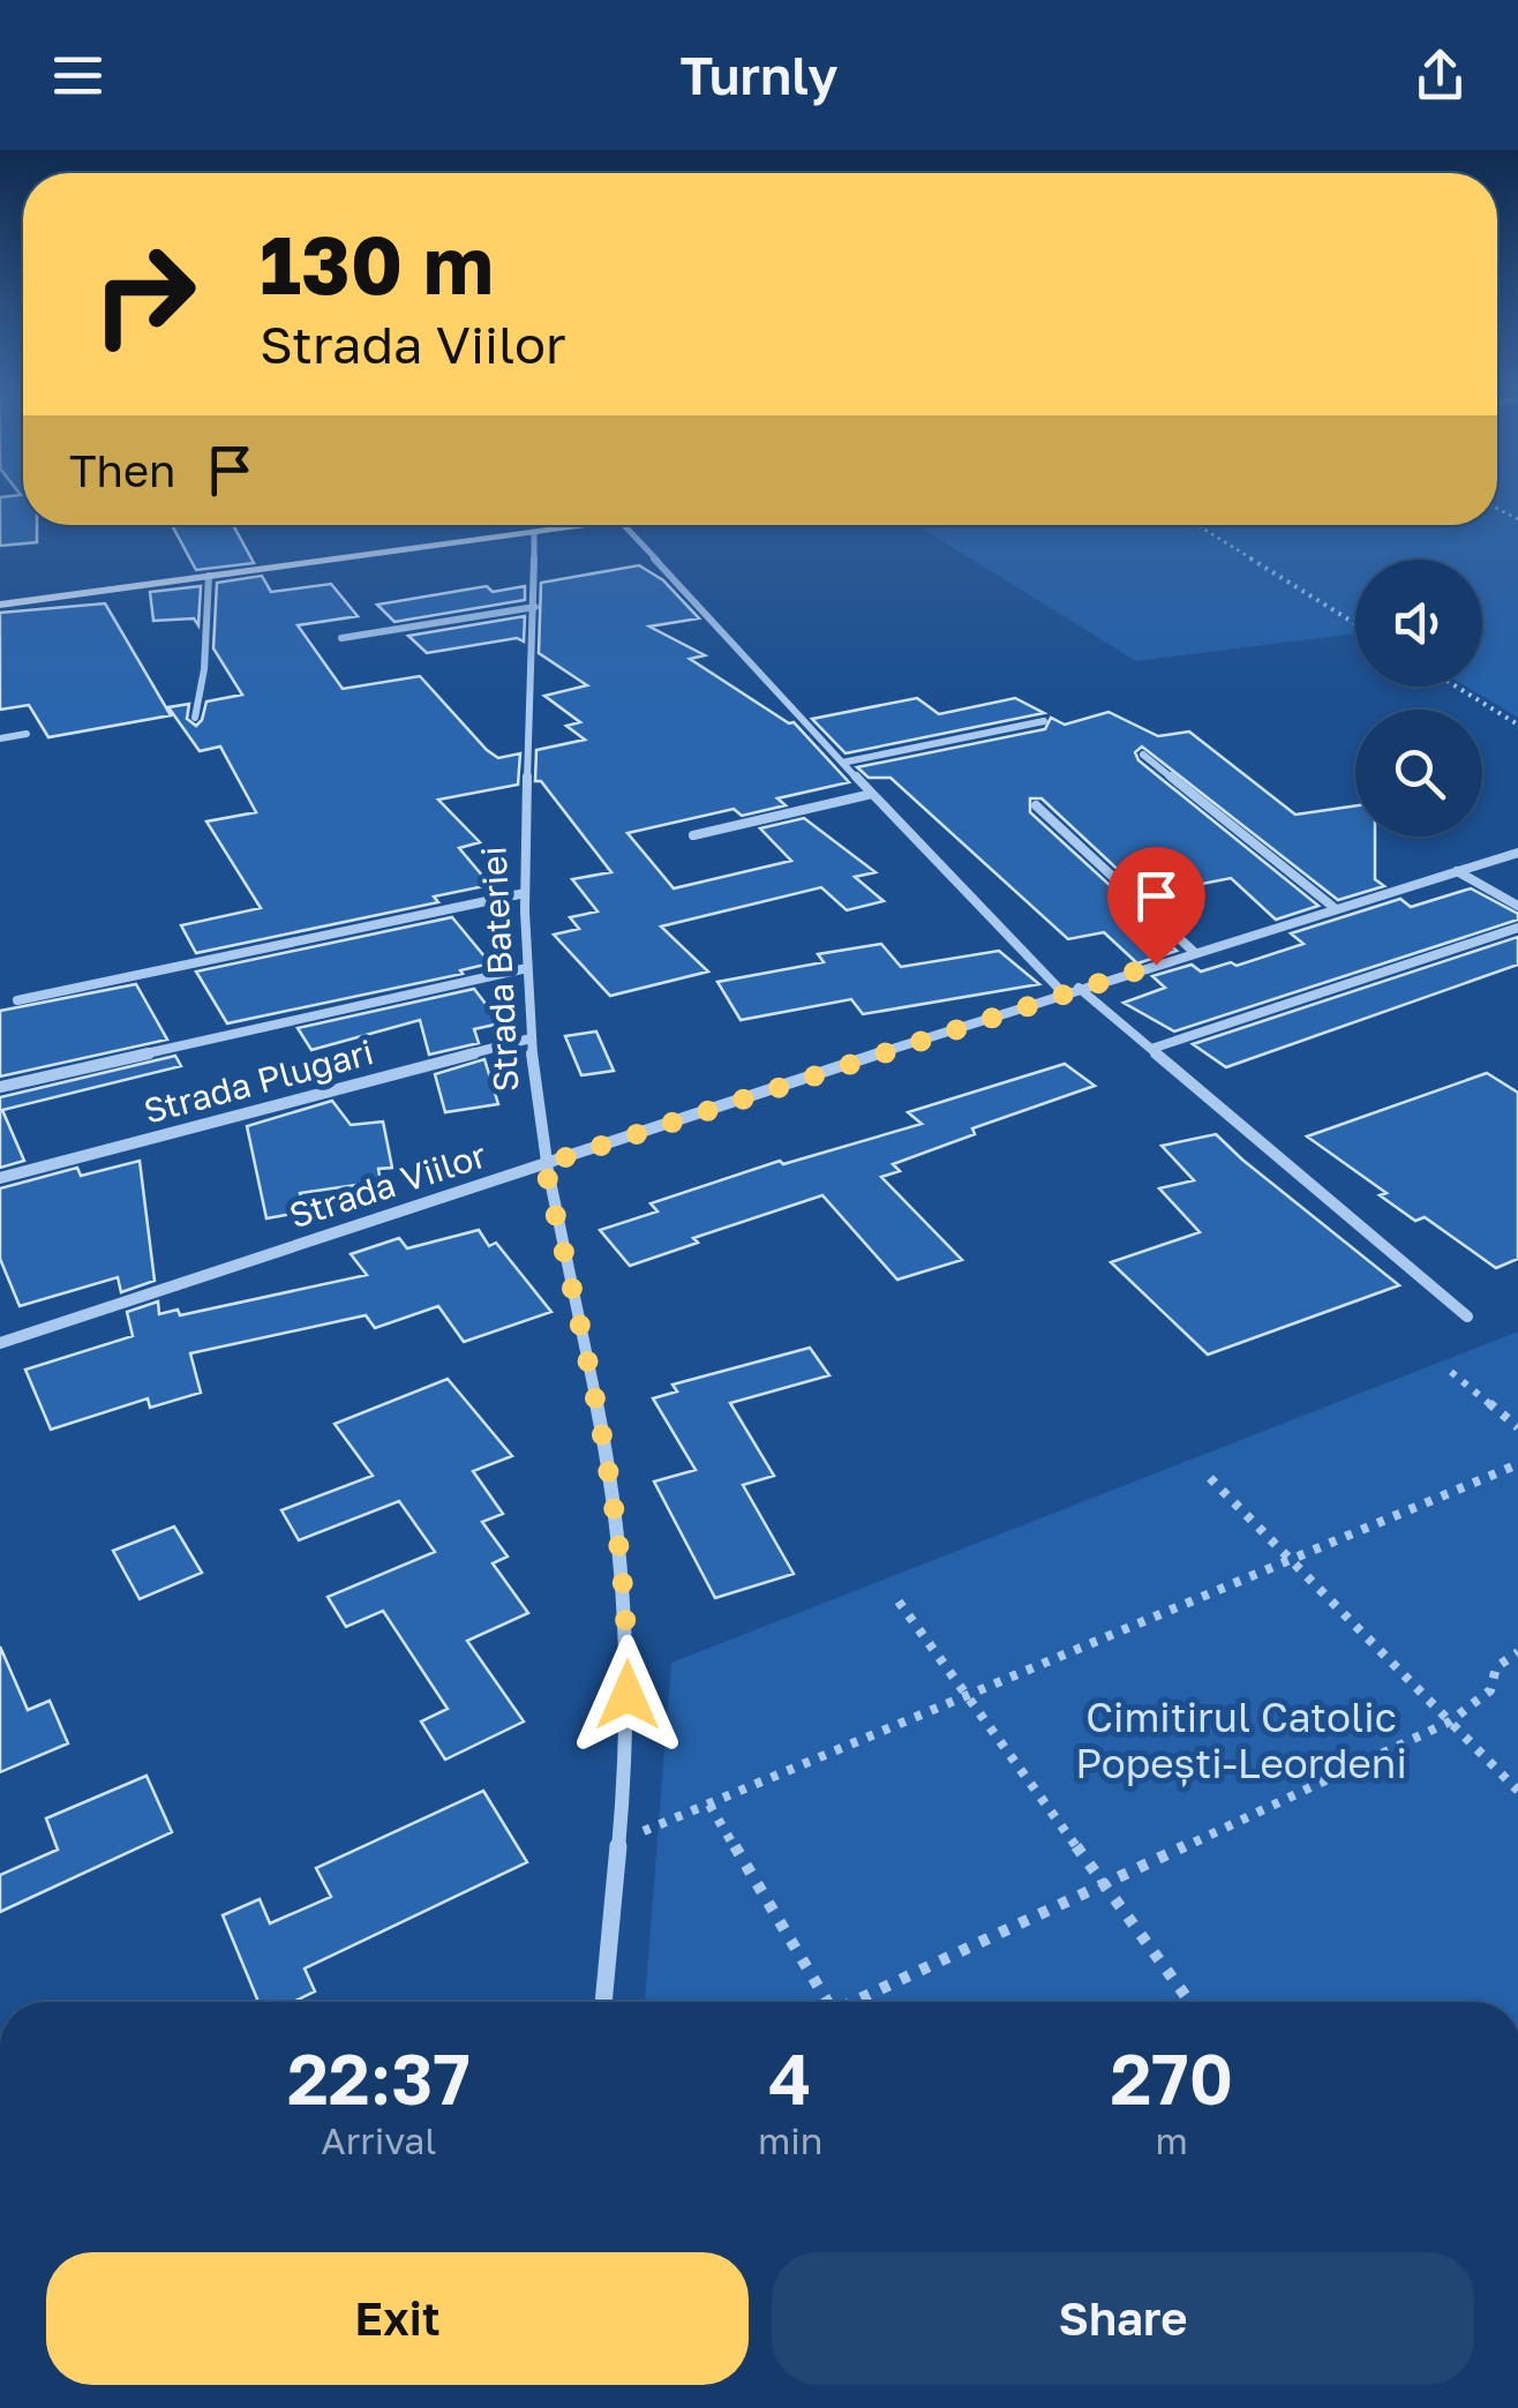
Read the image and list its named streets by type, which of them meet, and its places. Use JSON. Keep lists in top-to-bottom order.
{
  "streets": {
    "street": ["Strada Bateriei", "Strada Plugari", "Strada Viilor"]
  },
  "crossings": [
    ["Strada Bateriei", "Strada Plugari"],
    ["Strada Bateriei", "Strada Viilor"]
  ],
  "parks": ["Cimitirul Catolic Popești-Leordeni"],
  "page": {
    "header": "Turnly",
    "turn": ["130 m", "Strada Viilor"],
    "then": "Then",
    "eta": [
      "22:37",
      "Arrival",
      "4",
      "min",
      "270",
      "m"
    ],
    "buttons": ["Exit", "Share"]
  }
}
